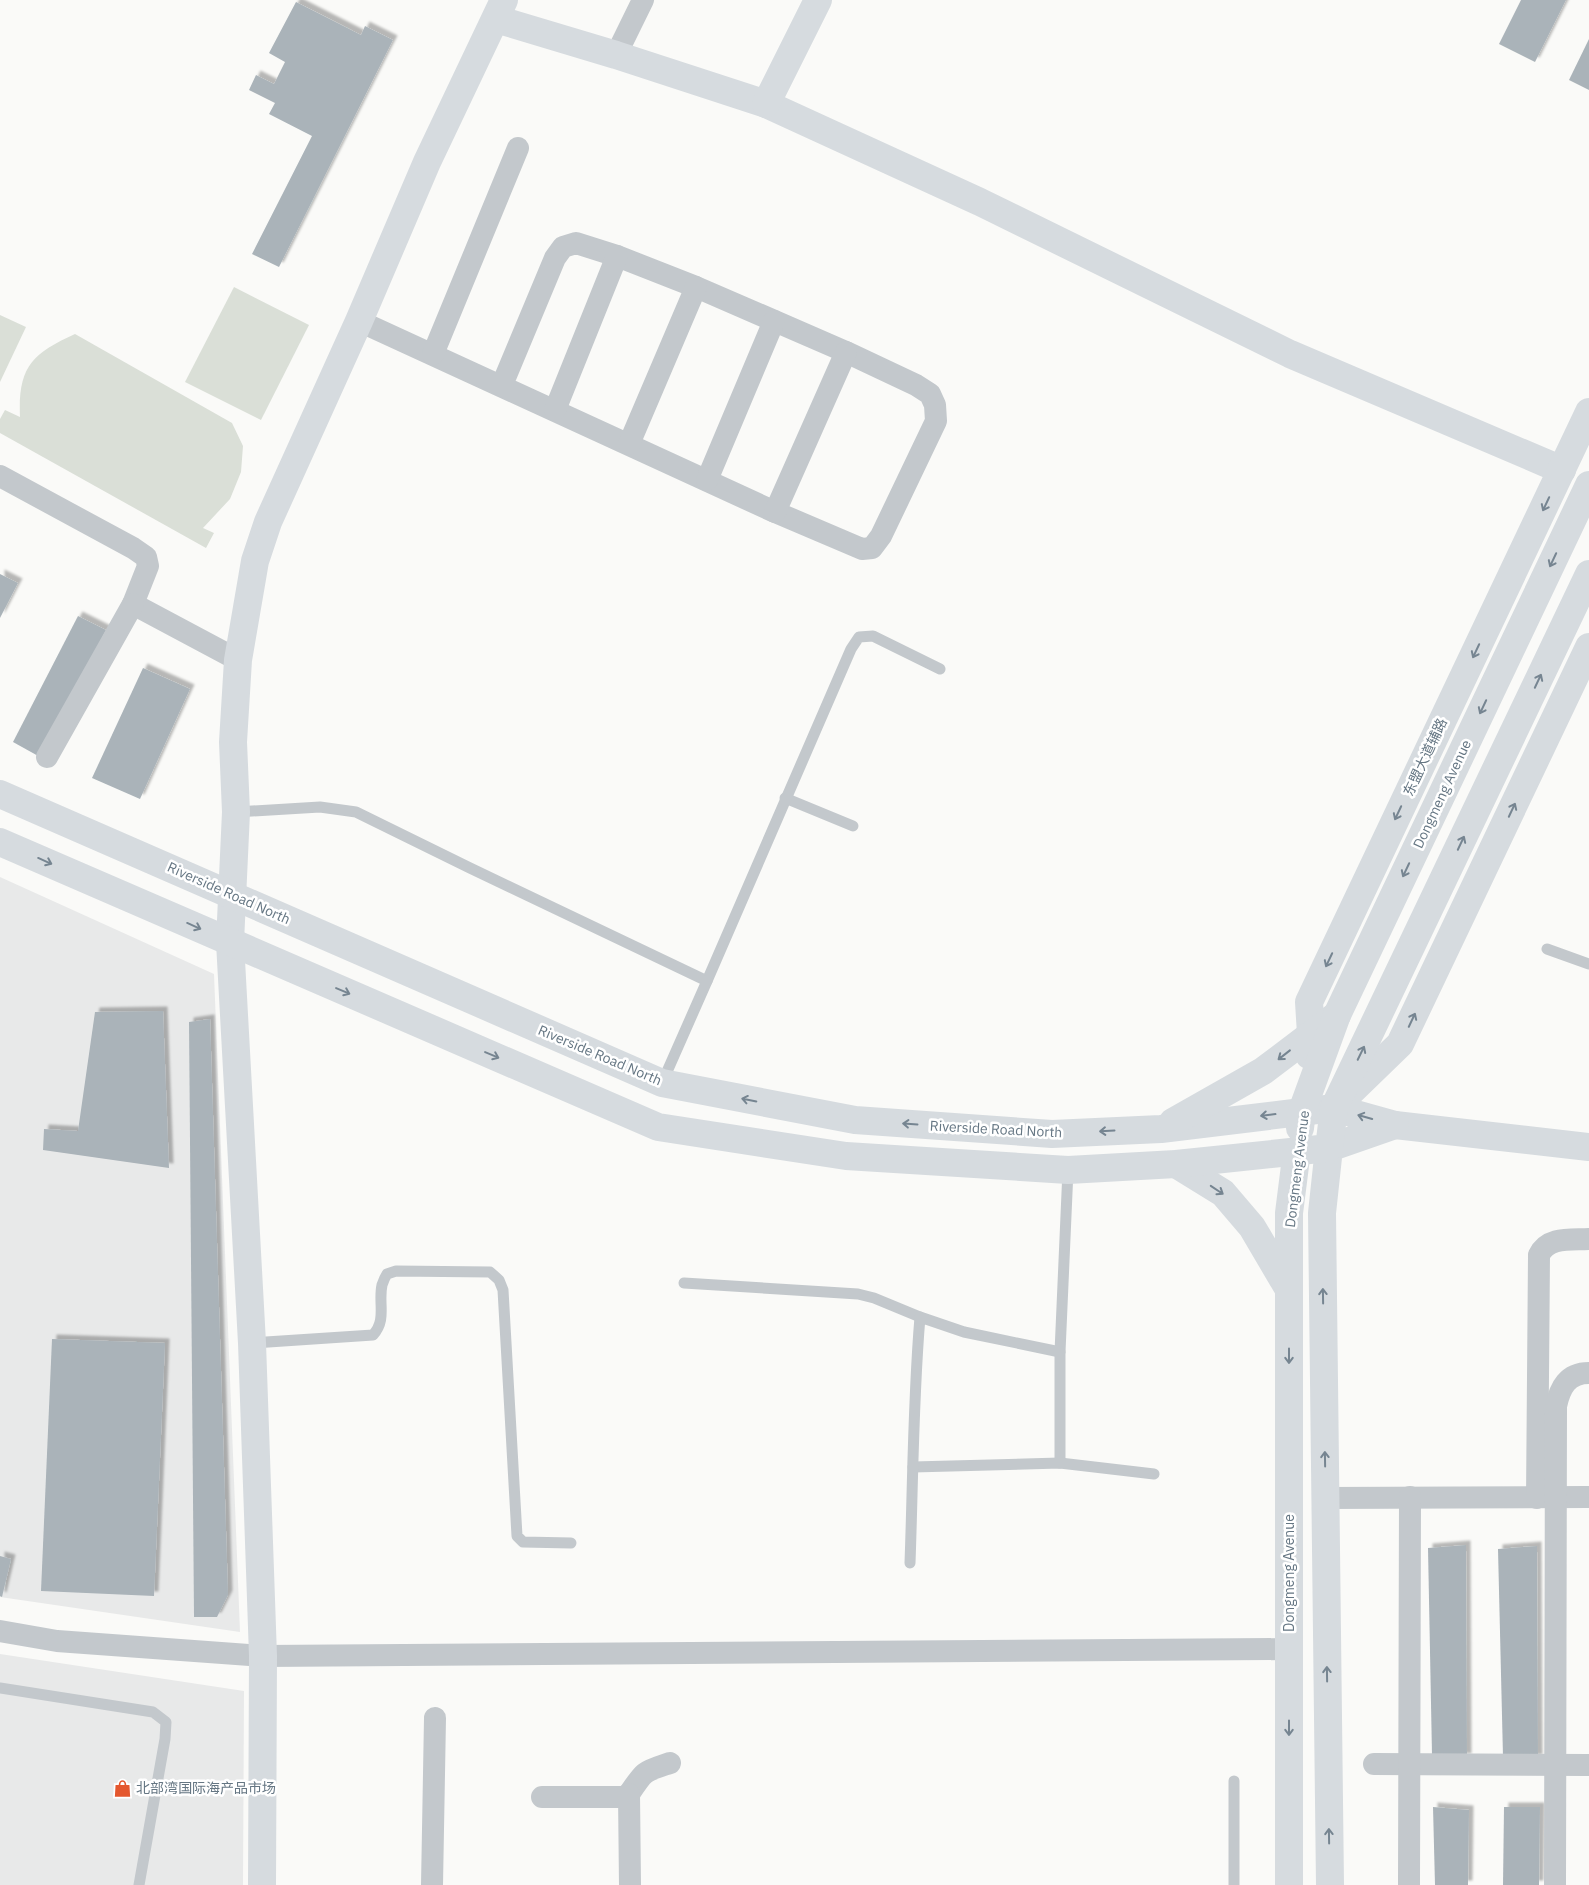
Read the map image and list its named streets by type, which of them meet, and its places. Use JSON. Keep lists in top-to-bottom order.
{
  "streets": {
    "main road": ["东盟大道辅路", "Dongmeng Avenue", "Riverside Road North"]
  },
  "crossings": [
    ["东盟大道辅路", "Dongmeng Avenue"],
    ["东盟大道辅路", "Riverside Road North"],
    ["Dongmeng Avenue", "Riverside Road North"]
  ],
  "places": {
    "shop": ["北部湾国际海产品市场"]
  }
}
